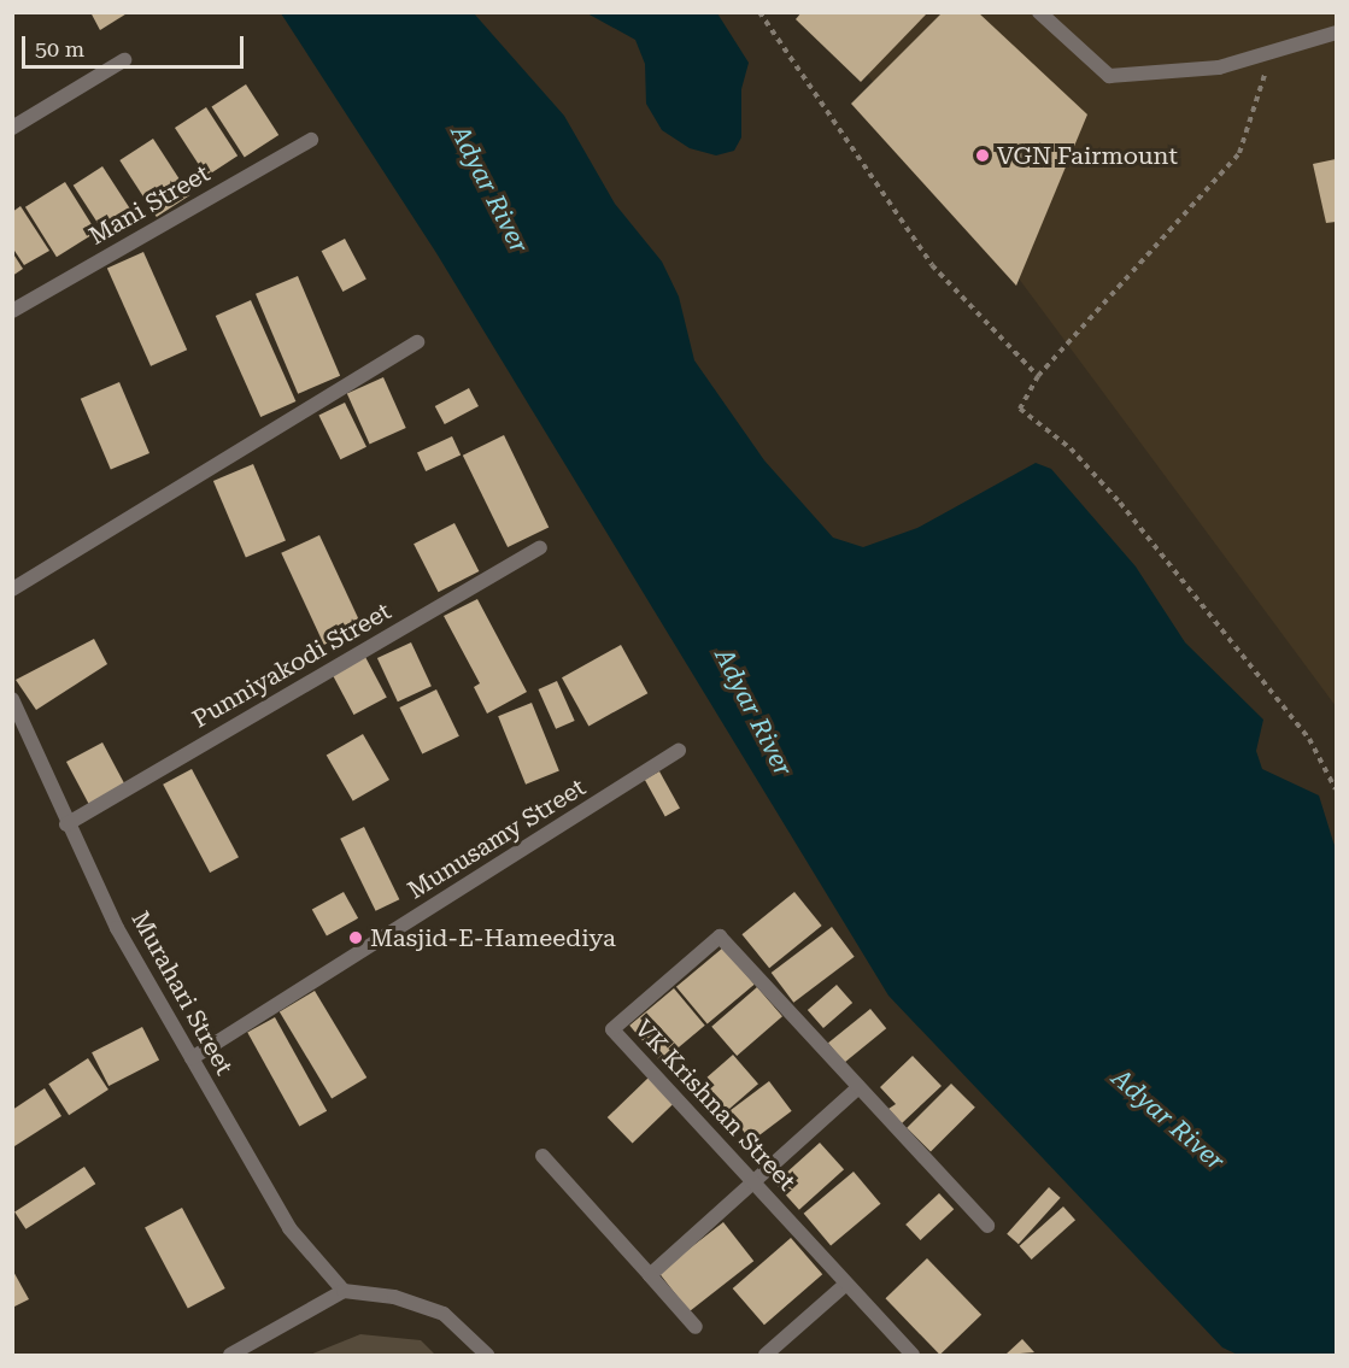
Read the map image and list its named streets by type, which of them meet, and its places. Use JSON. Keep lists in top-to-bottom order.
{
  "streets": {
    "street": [
      "Mani Street",
      "Punniyakodi Street",
      "Munusamy Street",
      "Murahari Street",
      "VK Krishnan Street"
    ]
  },
  "crossings": [
    ["Punniyakodi Street", "Murahari Street"],
    ["Munusamy Street", "Murahari Street"]
  ],
  "water": ["Adyar River"],
  "places": ["VGN Fairmount", "Masjid-E-Hameediya"],
  "scale_bar": "50 m"
}
